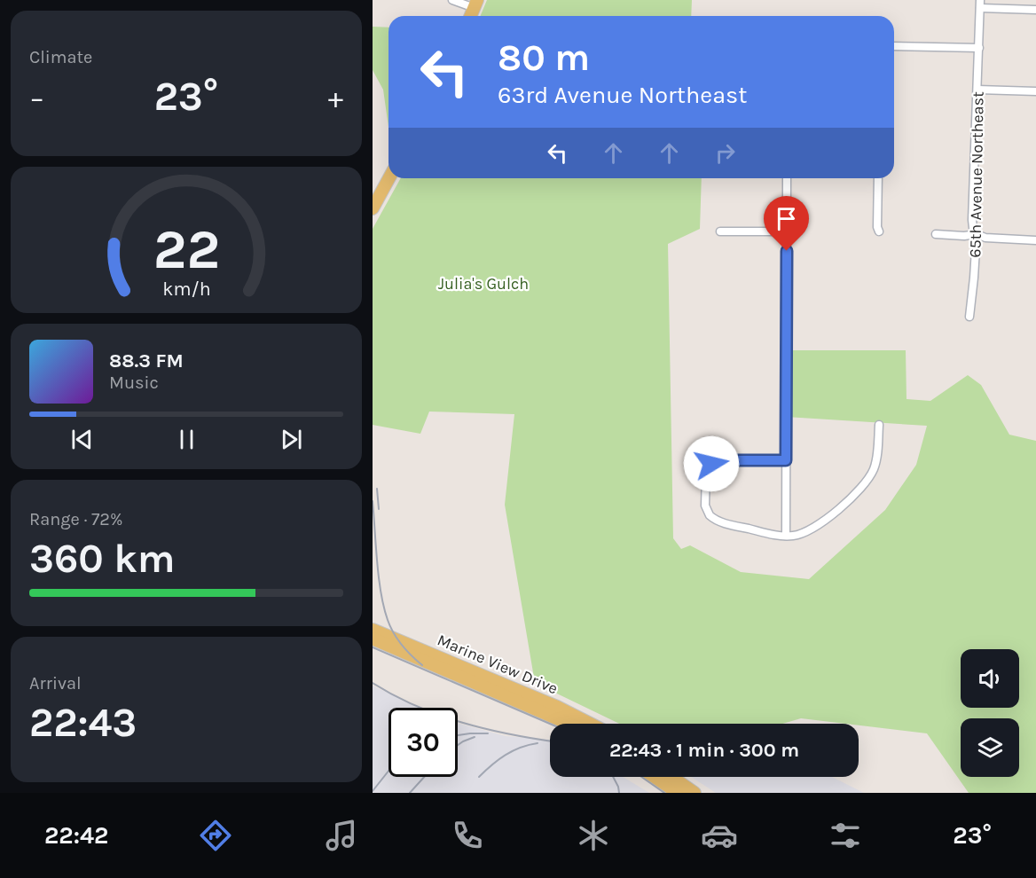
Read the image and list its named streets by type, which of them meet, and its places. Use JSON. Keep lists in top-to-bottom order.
{
  "streets": {
    "main road": ["Marine View Drive"],
    "street": ["65th Avenue Northeast"]
  },
  "parks": ["Julia's Gulch"],
  "page": {
    "tile": [
      "Climate",
      ["Range · 72%", "360 km"],
      ["Arrival", "22:43"]
    ],
    "turn": ["80 m", "63rd Avenue Northeast"],
    "heat": ["−", "23°", "+"],
    "song": ["88.3 FM", "Music"],
    "limit": "30",
    "trip": "22:43 · 1 min · 300 m",
    "tabs": ["22:42", "23°"],
    "gauge": ["22", "km/h"]
  }
}
